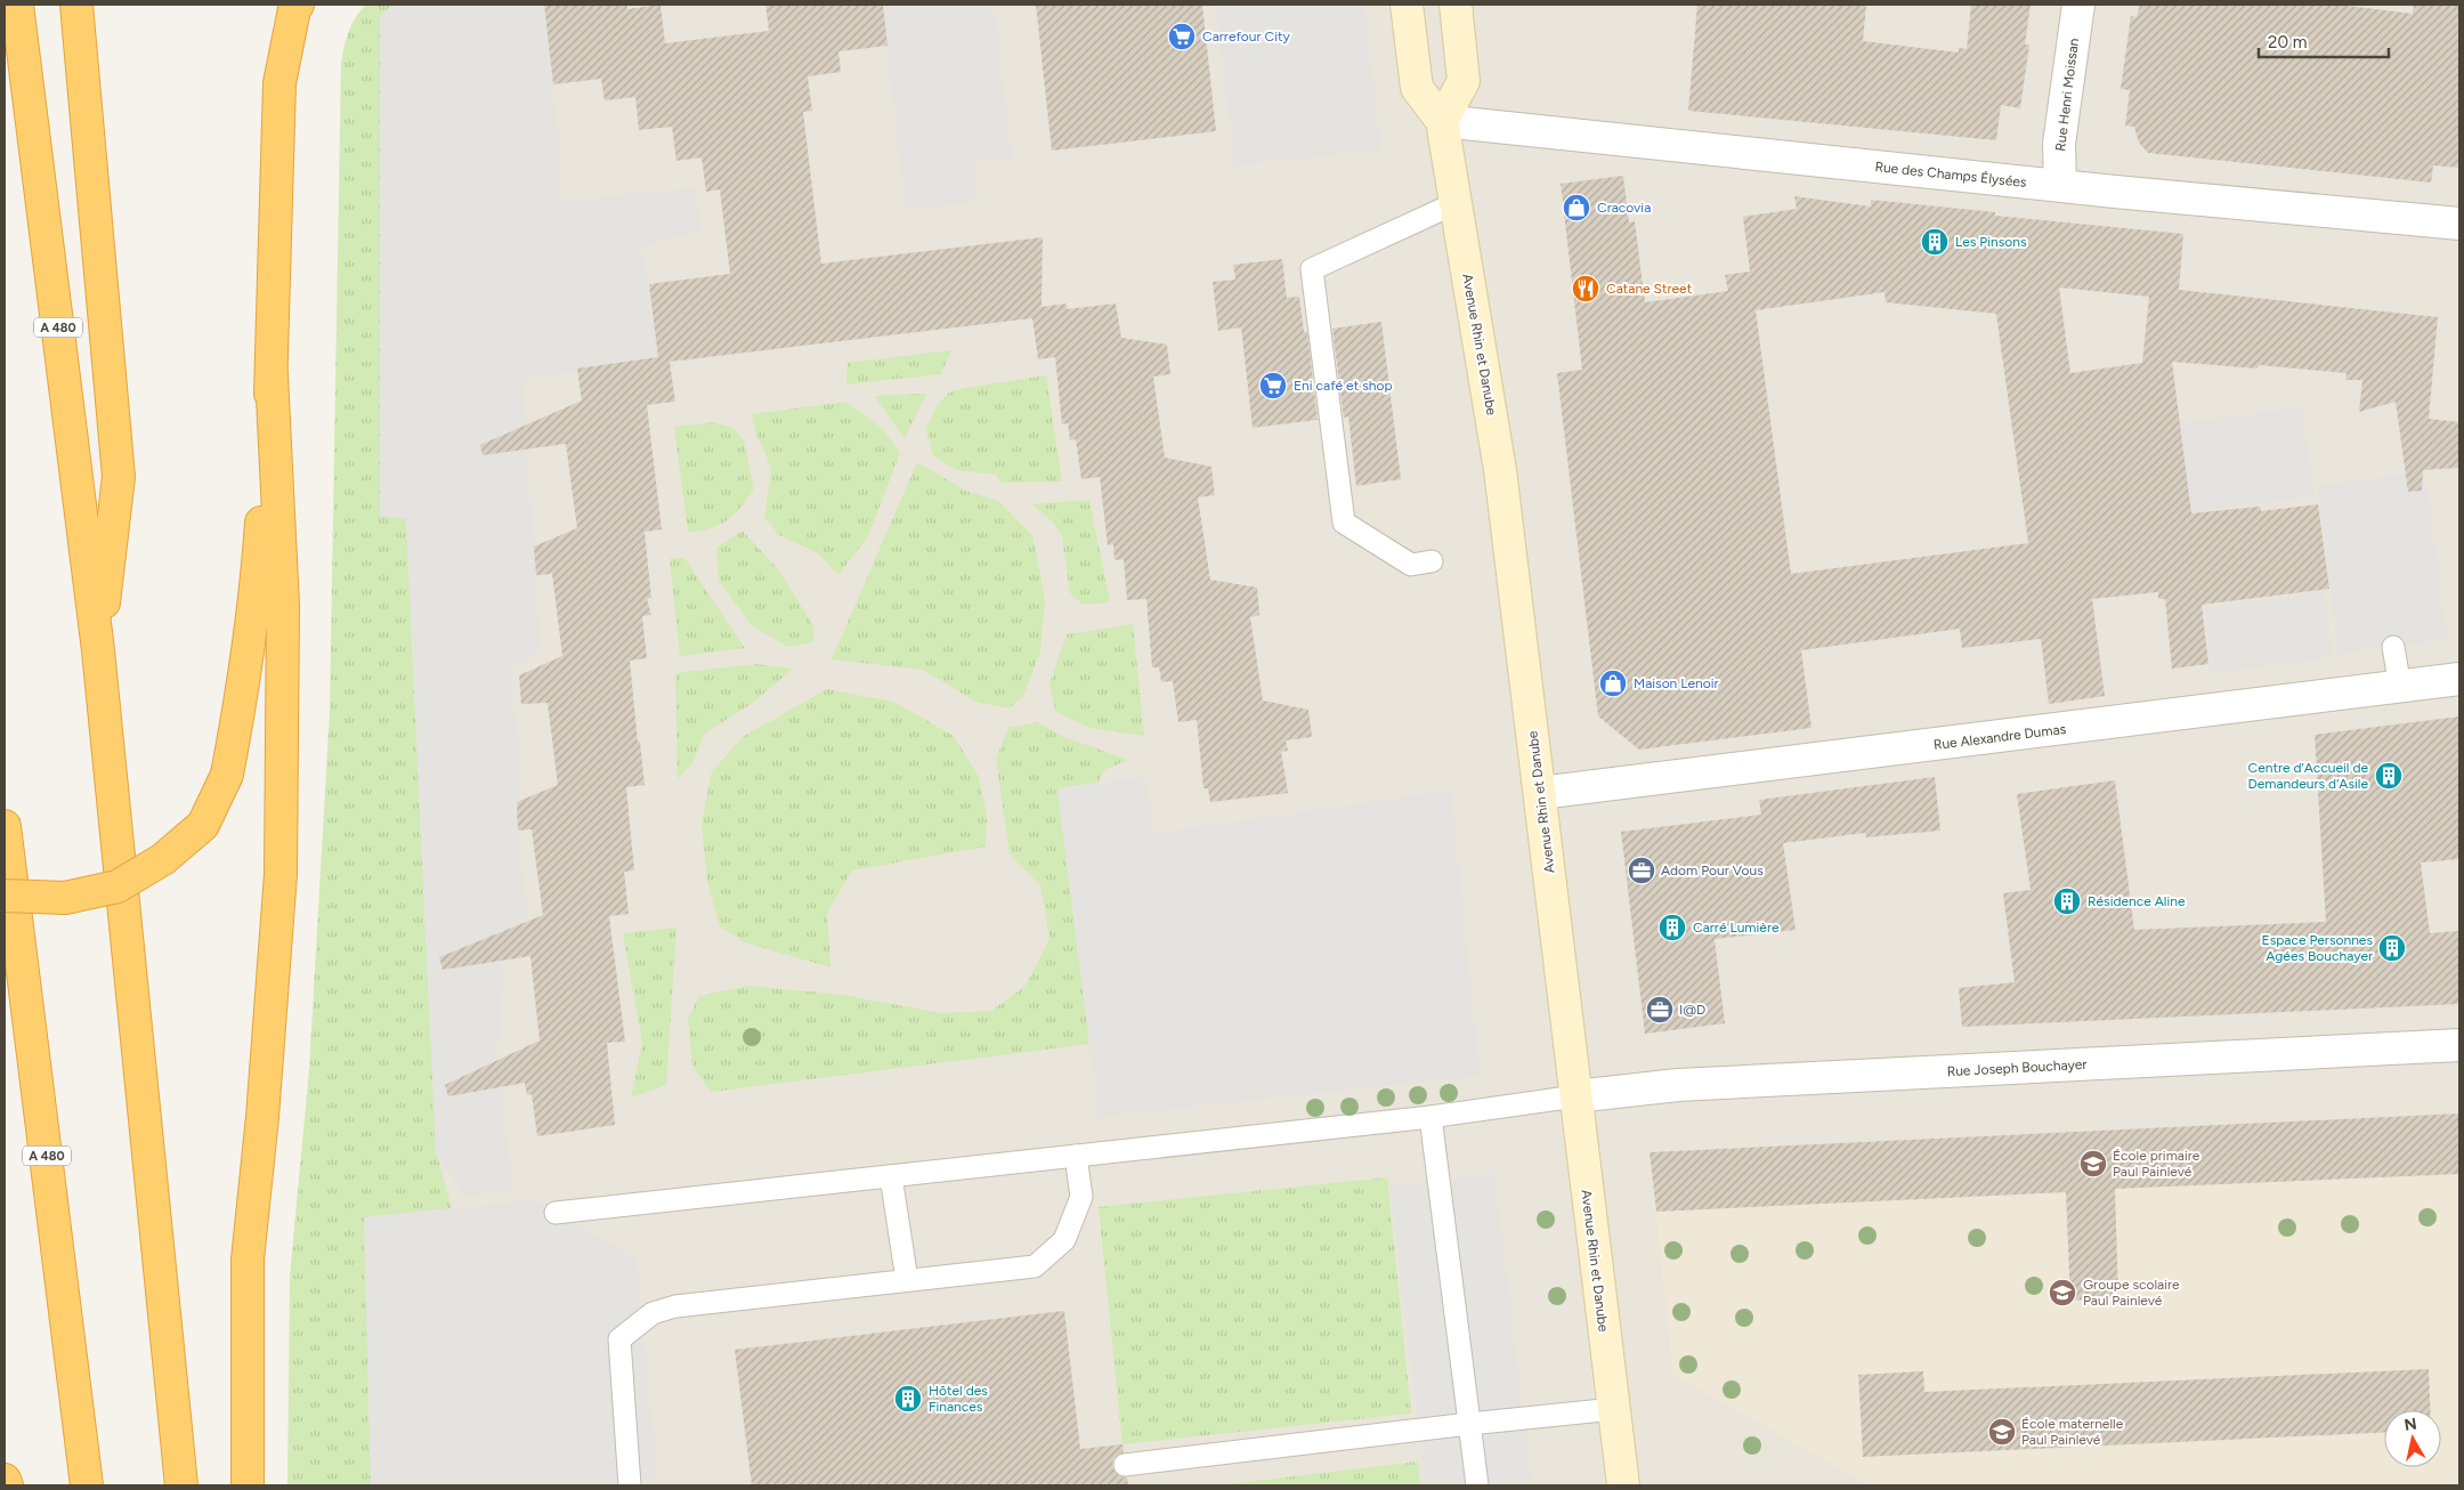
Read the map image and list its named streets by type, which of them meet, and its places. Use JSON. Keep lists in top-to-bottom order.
{
  "streets": {
    "highway": ["A 480"],
    "street": [
      "Rue Henri Moissan",
      "Rue des Champs Élysées",
      "Avenue Rhin et Danube",
      "Rue Alexandre Dumas",
      "Rue Joseph Bouchayer"
    ]
  },
  "crossings": [
    ["Rue Henri Moissan", "Rue des Champs Élysées"],
    ["Rue des Champs Élysées", "Avenue Rhin et Danube"],
    ["Avenue Rhin et Danube", "Rue Alexandre Dumas"],
    ["Avenue Rhin et Danube", "Rue Joseph Bouchayer"]
  ],
  "places": {
    "supermarket": ["Carrefour City", "Eni café et shop"],
    "shop": ["Cracovia", "Maison Lenoir"],
    "building": [
      "Les Pinsons",
      "Centre d’Accueil de Demandeurs d’Asile",
      "Résidence Aline",
      "Carré Lumière",
      "Espace Personnes Agées Bouchayer",
      "Hôtel des Finances"
    ],
    "restaurant": ["Catane Street"],
    "office": ["Adom Pour Vous", "I@D"],
    "school or university": ["École primaire Paul Painlevé", "Groupe scolaire Paul Painlevé", "École maternelle Paul Painlevé"]
  },
  "scale_bar": "20 m",
  "north": "top"
}
